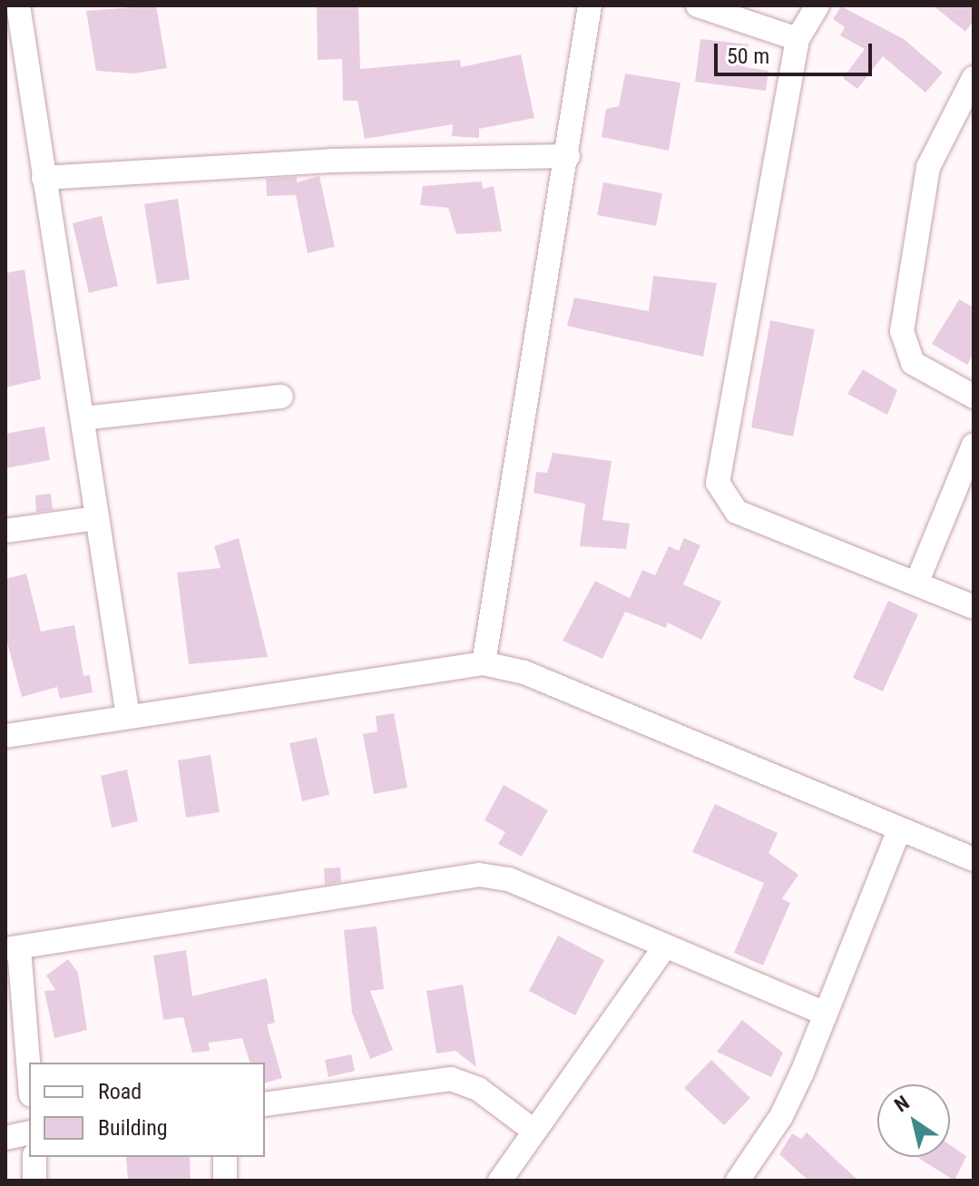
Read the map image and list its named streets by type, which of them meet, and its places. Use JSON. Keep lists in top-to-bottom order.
{
  "legend": ["Road", "Building"],
  "scale_bar": "50 m",
  "north": "top left"
}
